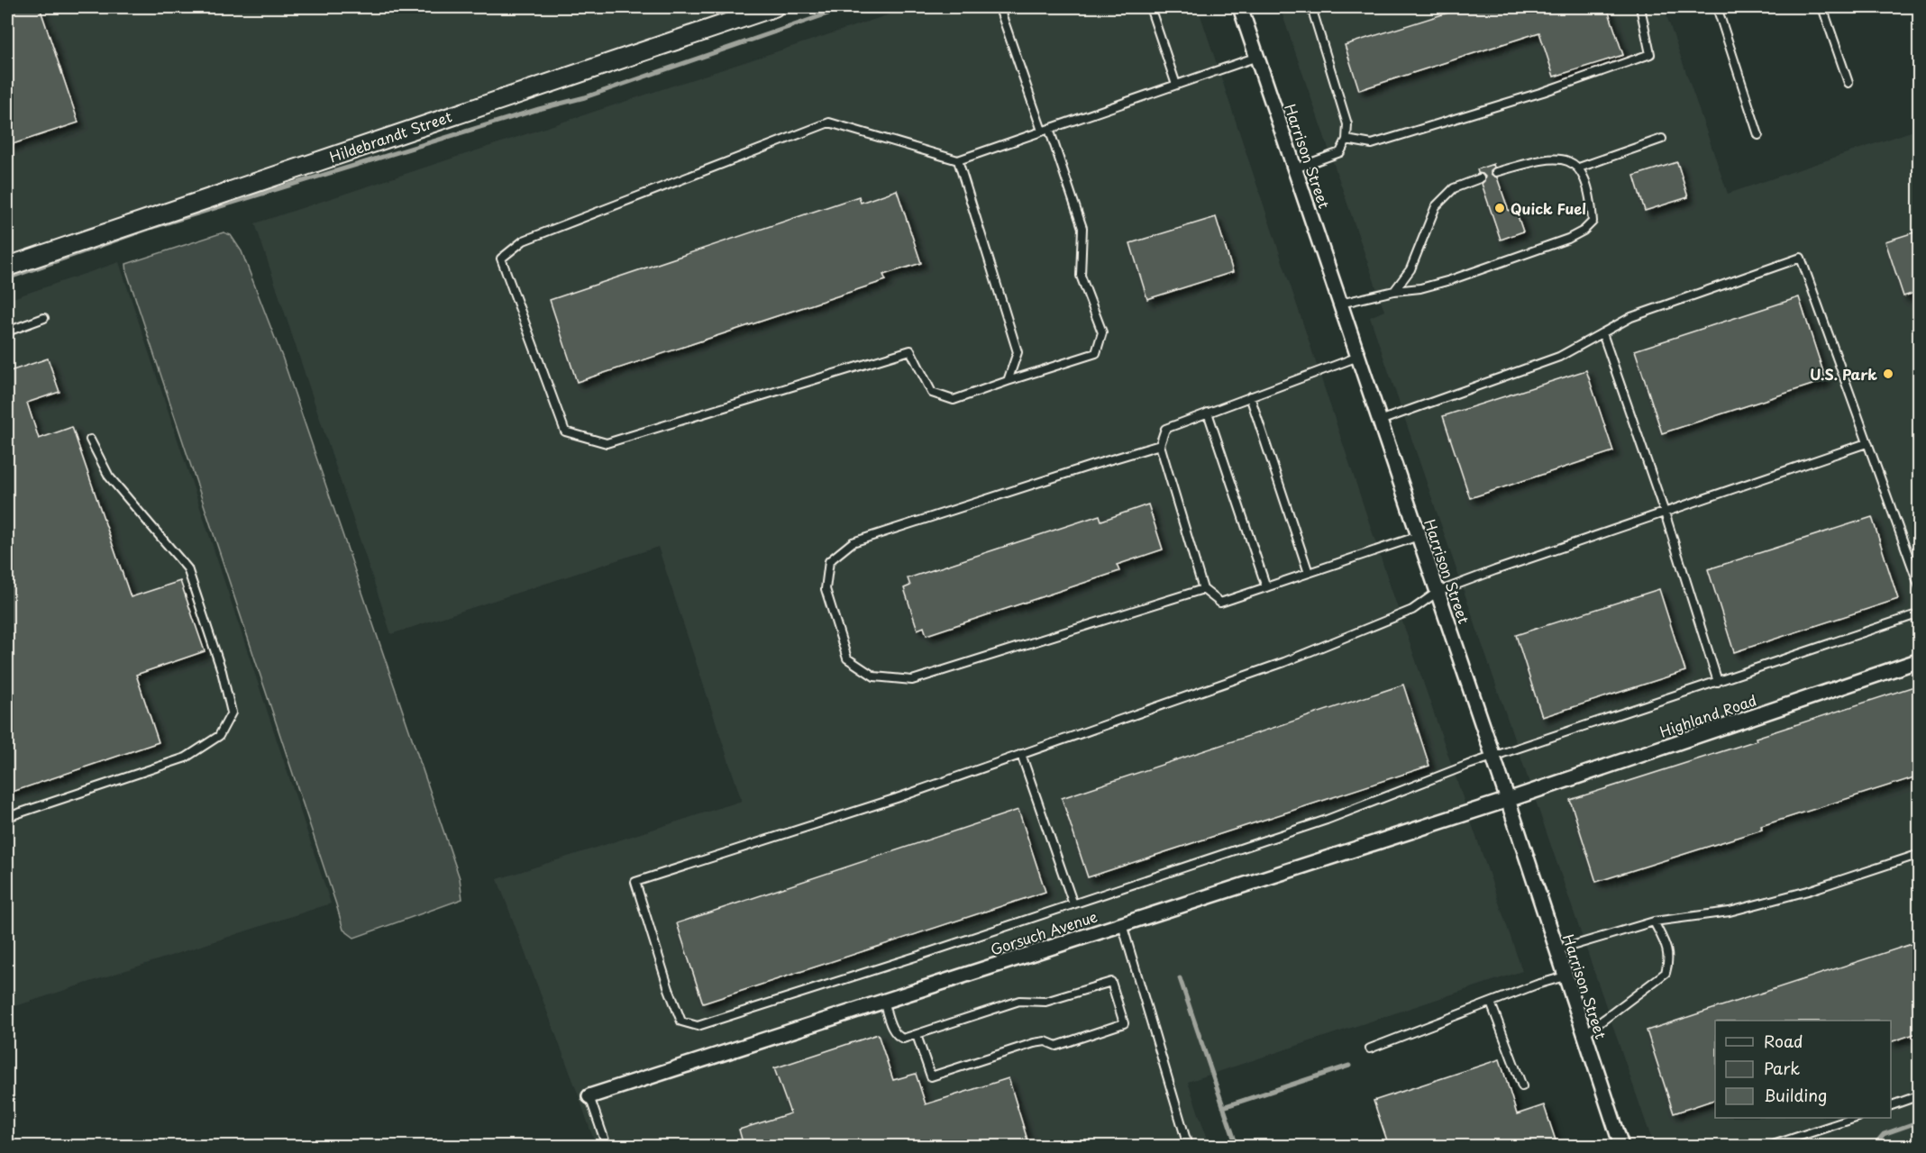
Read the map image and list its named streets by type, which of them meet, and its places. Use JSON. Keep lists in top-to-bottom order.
{
  "streets": {
    "street": [
      "Hildebrandt Street",
      "Harrison Street",
      "Highland Road",
      "Gorsuch Avenue"
    ]
  },
  "crossings": [
    ["Harrison Street", "Highland Road"],
    ["Harrison Street", "Gorsuch Avenue"],
    ["Highland Road", "Gorsuch Avenue"]
  ],
  "places": ["Quick Fuel", "U.S. Park"],
  "legend": ["Road", "Park", "Building"]
}
